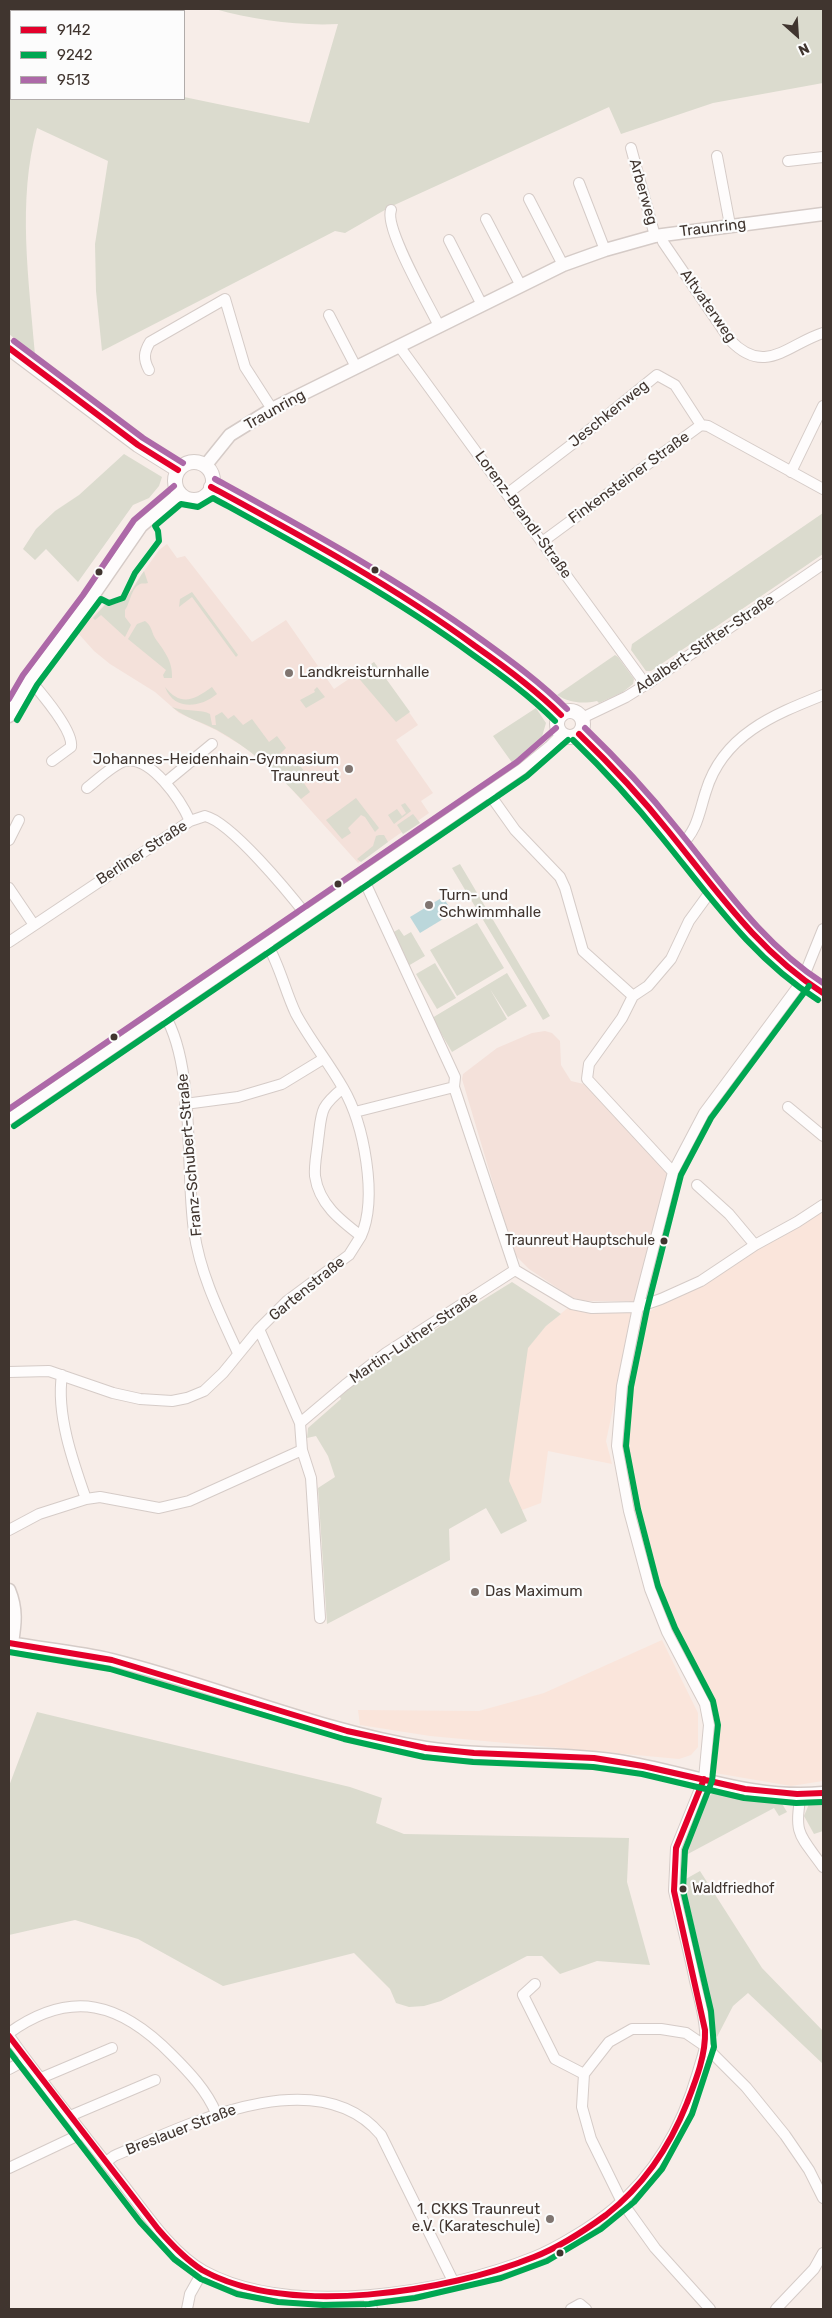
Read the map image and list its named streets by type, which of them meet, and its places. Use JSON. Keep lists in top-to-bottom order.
{
  "streets": {
    "street": [
      "Arberweg",
      "Traunring",
      "Altvaterweg",
      "Jeschkenweg",
      "Finkensteiner Straße",
      "Lorenz-Brandl-Straße",
      "Adalbert-Stifter-Straße",
      "Berliner Straße",
      "Franz-Schubert-Straße",
      "Gartenstraße",
      "Martin-Luther-Straße",
      "Breslauer Straße"
    ]
  },
  "crossings": [
    ["Arberweg", "Traunring"],
    ["Arberweg", "Altvaterweg"],
    ["Traunring", "Altvaterweg"],
    ["Traunring", "Lorenz-Brandl-Straße"],
    ["Jeschkenweg", "Finkensteiner Straße"],
    ["Jeschkenweg", "Lorenz-Brandl-Straße"],
    ["Finkensteiner Straße", "Lorenz-Brandl-Straße"],
    ["Lorenz-Brandl-Straße", "Adalbert-Stifter-Straße"],
    ["Gartenstraße", "Martin-Luther-Straße"]
  ],
  "places": [
    "Landkreisturnhalle",
    "Johannes-Heidenhain-Gymnasium Traunreut",
    "Turn- und Schwimmhalle",
    "Traunreut Hauptschule",
    "Das Maximum",
    "Waldfriedhof",
    "1. CKKS Traunreut e.V. (Karateschule)"
  ],
  "lines": ["transit line 9513", "transit line 9142", "transit line 9242"],
  "legend": ["9142", "9242", "9513"],
  "north": "bottom right"
}
